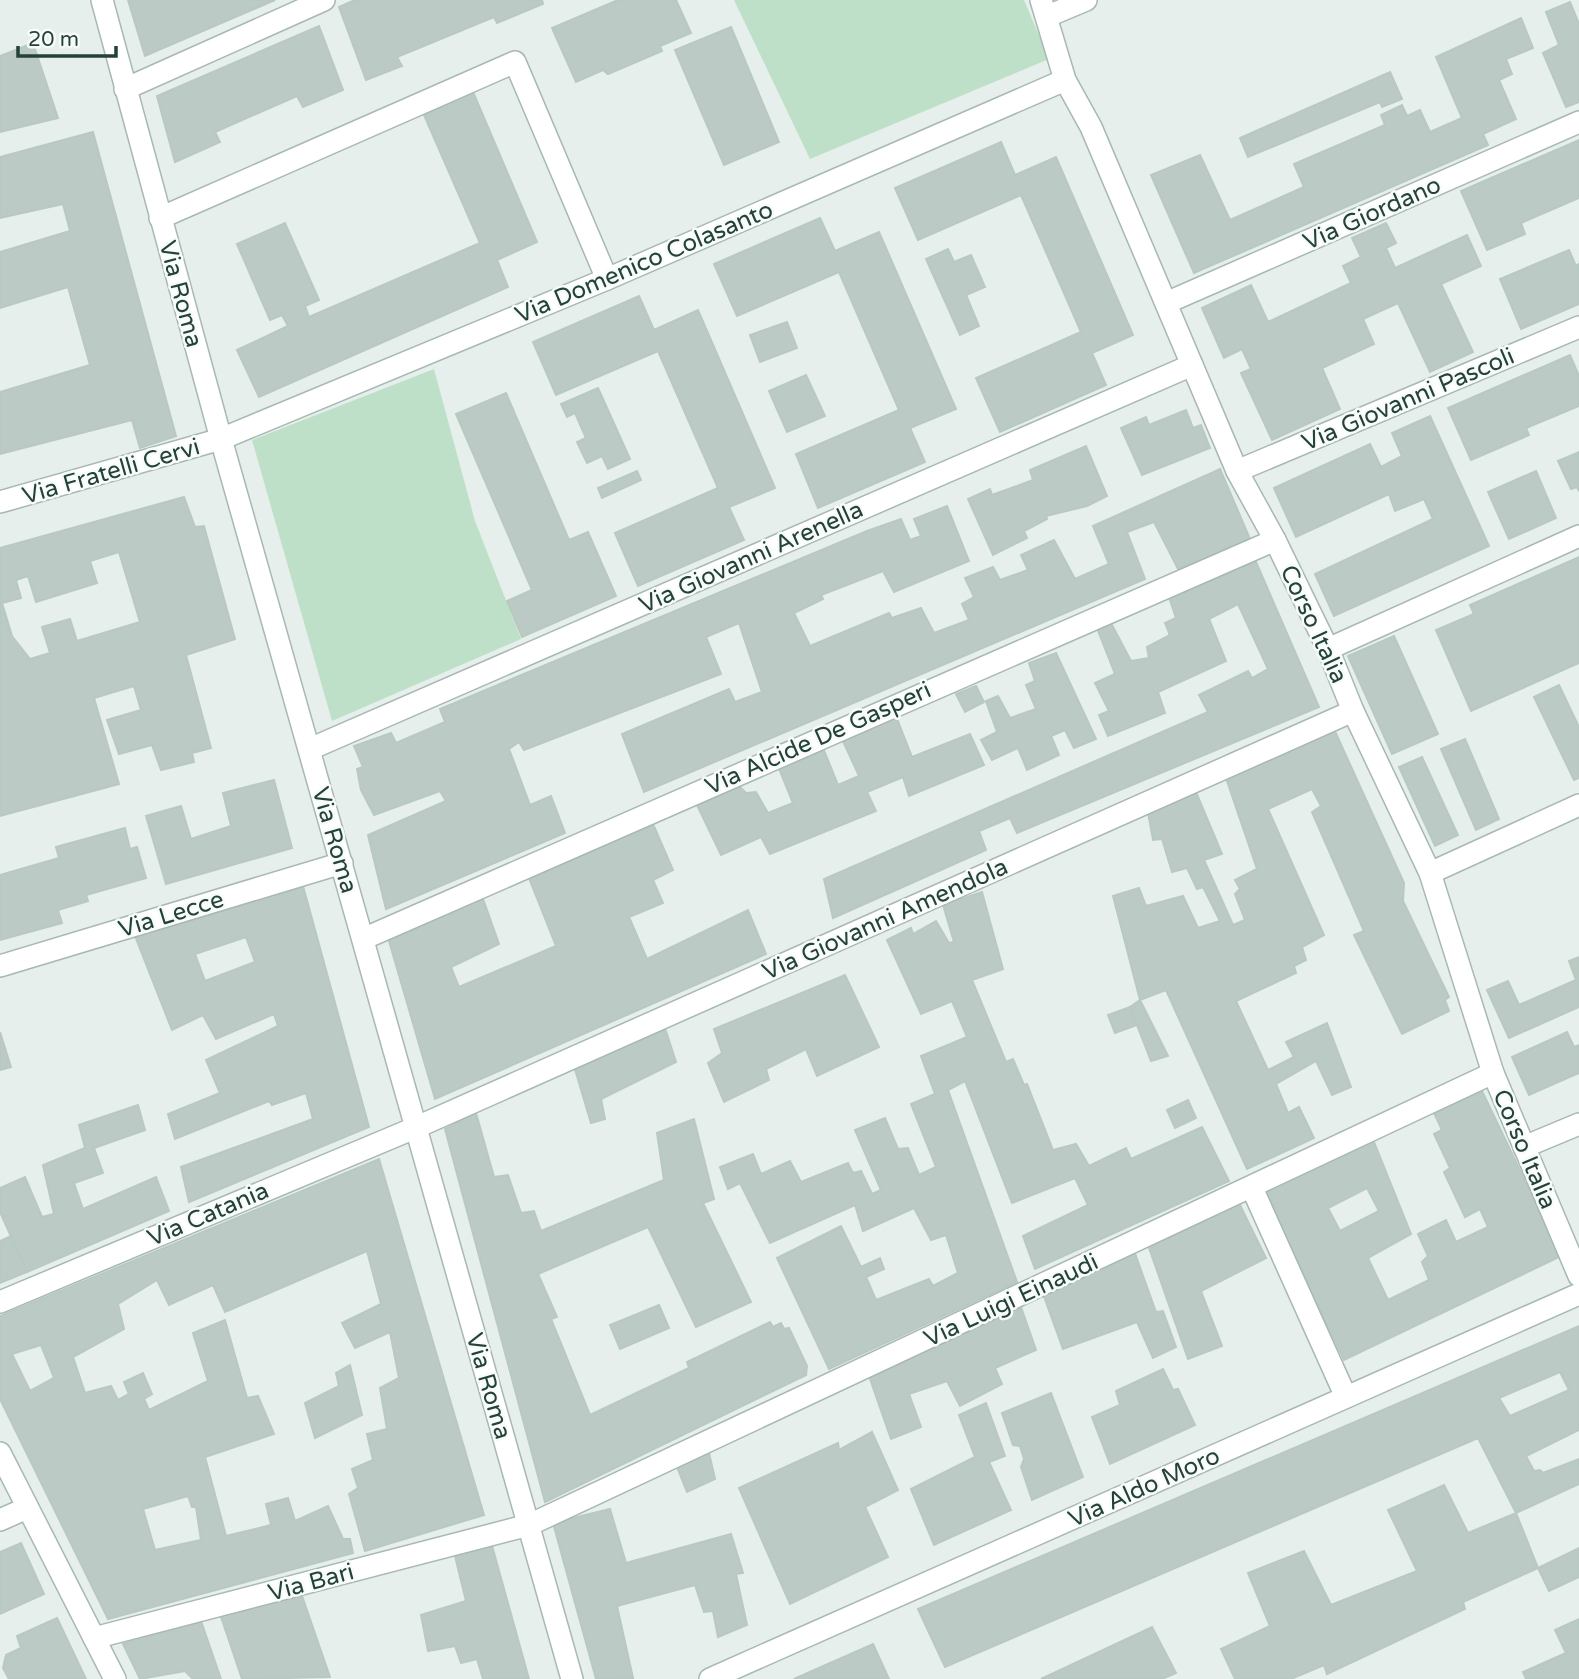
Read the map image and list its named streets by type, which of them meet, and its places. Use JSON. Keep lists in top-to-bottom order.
{
  "streets": {
    "street": [
      "Via Giordano",
      "Via Domenico Colasanto",
      "Via Roma",
      "Via Giovanni Pascoli",
      "Via Fratelli Cervi",
      "Via Giovanni Arenella",
      "Corso Italia",
      "Via Alcide De Gasperi",
      "Via Lecce",
      "Via Giovanni Amendola",
      "Via Catania",
      "Via Luigi Einaudi",
      "Via Aldo Moro",
      "Via Bari"
    ]
  },
  "crossings": [
    ["Via Giordano", "Corso Italia"],
    ["Via Domenico Colasanto", "Via Roma"],
    ["Via Domenico Colasanto", "Via Fratelli Cervi"],
    ["Via Domenico Colasanto", "Corso Italia"],
    ["Via Roma", "Via Fratelli Cervi"],
    ["Via Roma", "Via Giovanni Arenella"],
    ["Via Roma", "Via Alcide De Gasperi"],
    ["Via Roma", "Via Lecce"],
    ["Via Roma", "Via Giovanni Amendola"],
    ["Via Roma", "Via Catania"],
    ["Via Roma", "Via Luigi Einaudi"],
    ["Via Roma", "Via Bari"],
    ["Via Giovanni Pascoli", "Corso Italia"],
    ["Via Giovanni Arenella", "Corso Italia"],
    ["Corso Italia", "Via Alcide De Gasperi"],
    ["Corso Italia", "Via Giovanni Amendola"],
    ["Corso Italia", "Via Luigi Einaudi"],
    ["Via Giovanni Amendola", "Via Catania"],
    ["Via Luigi Einaudi", "Via Bari"]
  ],
  "scale_bar": "20 m"
}
